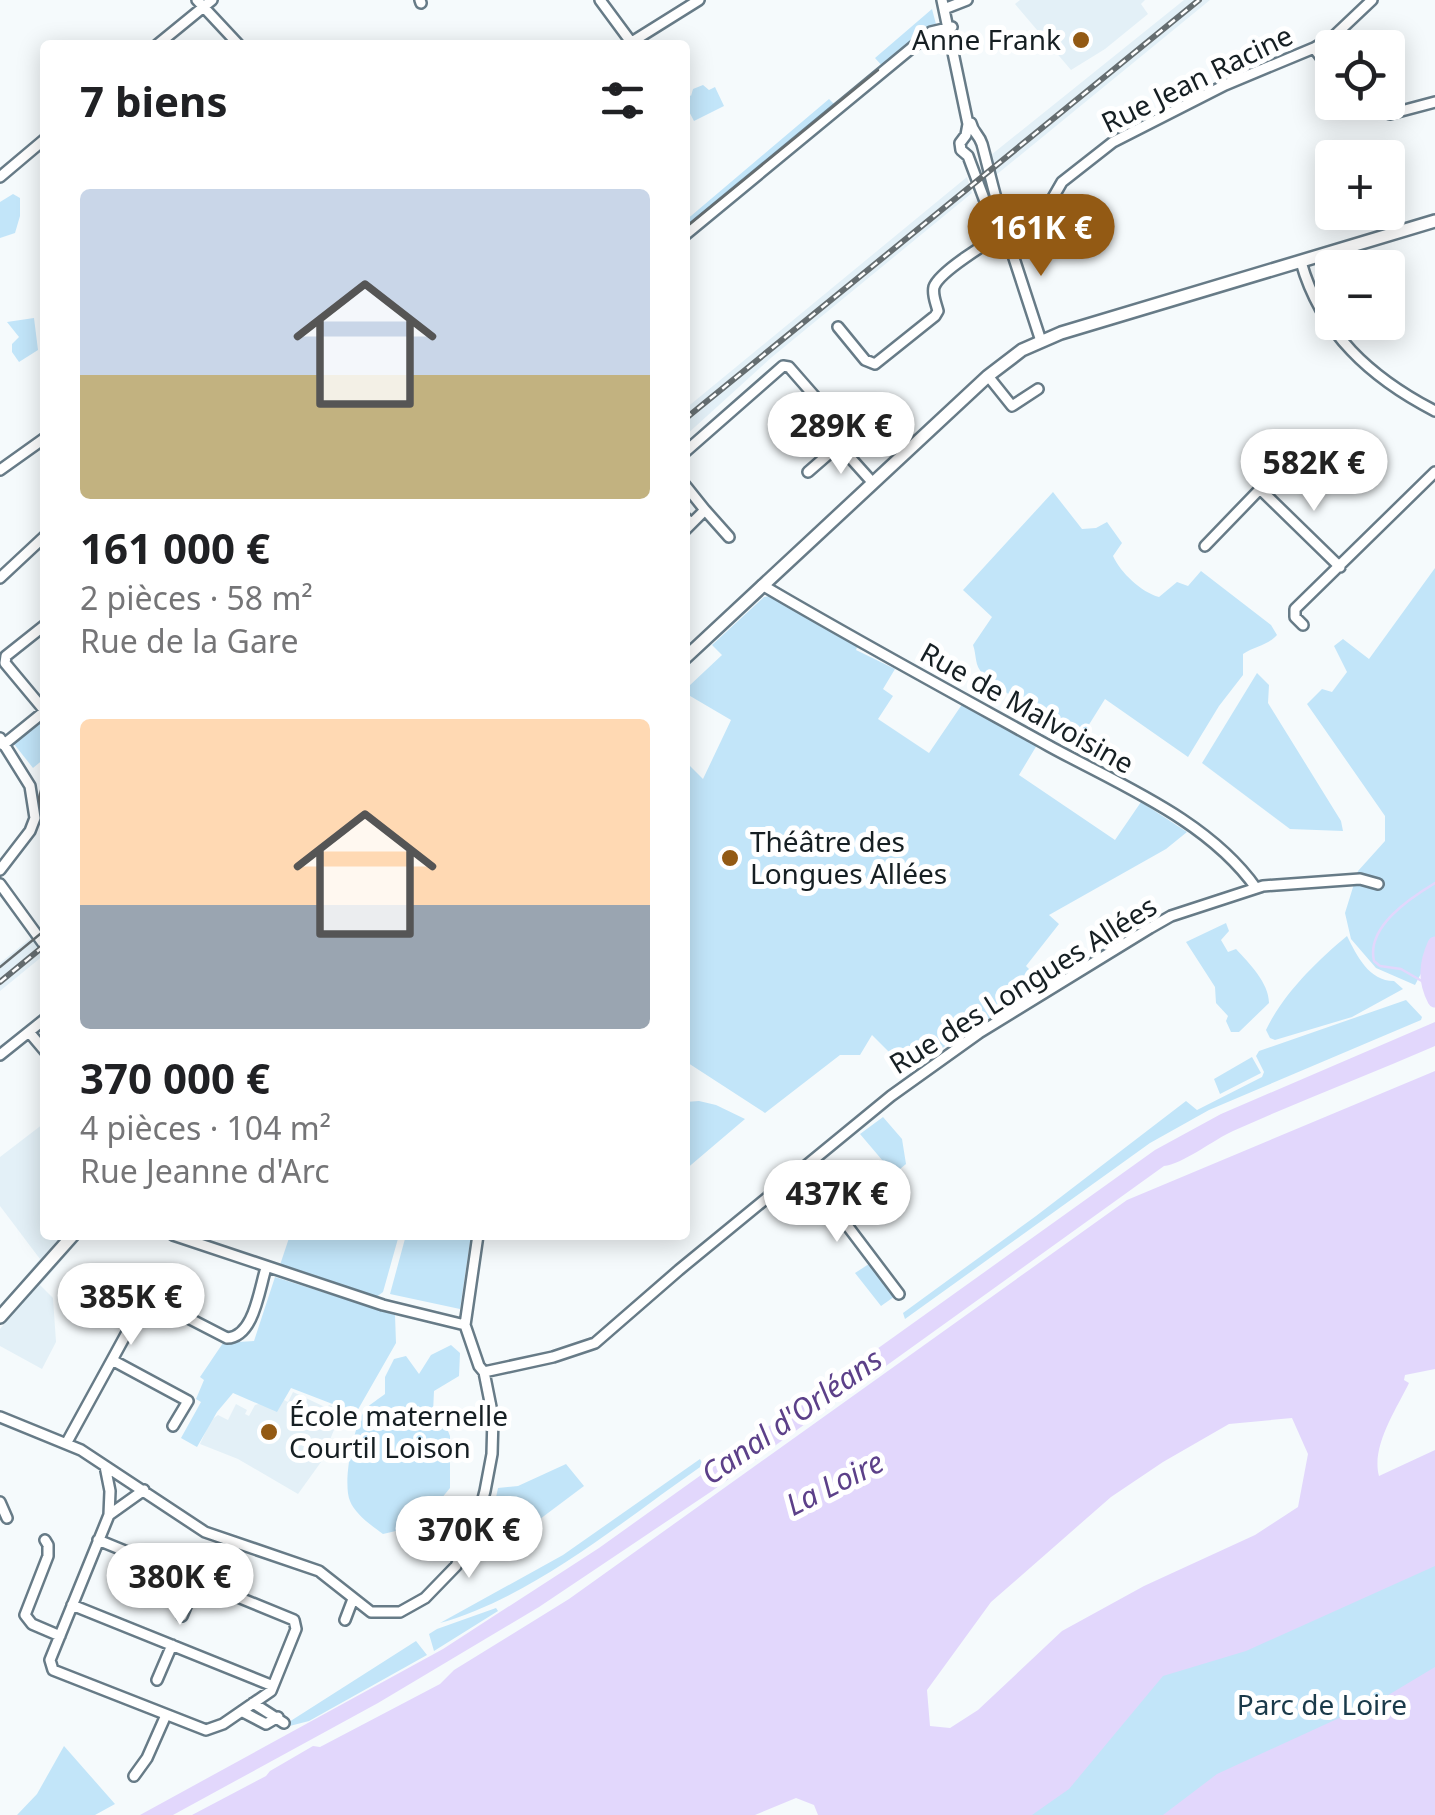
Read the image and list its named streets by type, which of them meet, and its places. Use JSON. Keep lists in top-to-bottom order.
{
  "streets": {
    "street": ["Rue Jean Racine", "Rue de Malvoisine", "Rue des Longues Allées"]
  },
  "crossings": [
    ["Rue de Malvoisine", "Rue des Longues Allées"]
  ],
  "water": ["Canal d'Orléans", "La Loire"],
  "parks": ["Parc de Loire"],
  "places": ["Anne Frank", "Théâtre des Longues Allées", "École maternelle Courtil Loison"],
  "page": {
    "map_buttons": ["+", "−"],
    "heading": "7 biens",
    "list": [
      {
        "name": "161 000 €",
        "note": "2 pièces · 58 m² · Rue de la Gare"
      },
      {
        "name": "370 000 €",
        "note": "4 pièces · 104 m² · Rue Jeanne d'Arc"
      }
    ],
    "price": [
      "161K €",
      "289K €",
      "582K €",
      "437K €",
      "385K €",
      "370K €",
      "380K €"
    ]
  }
}
